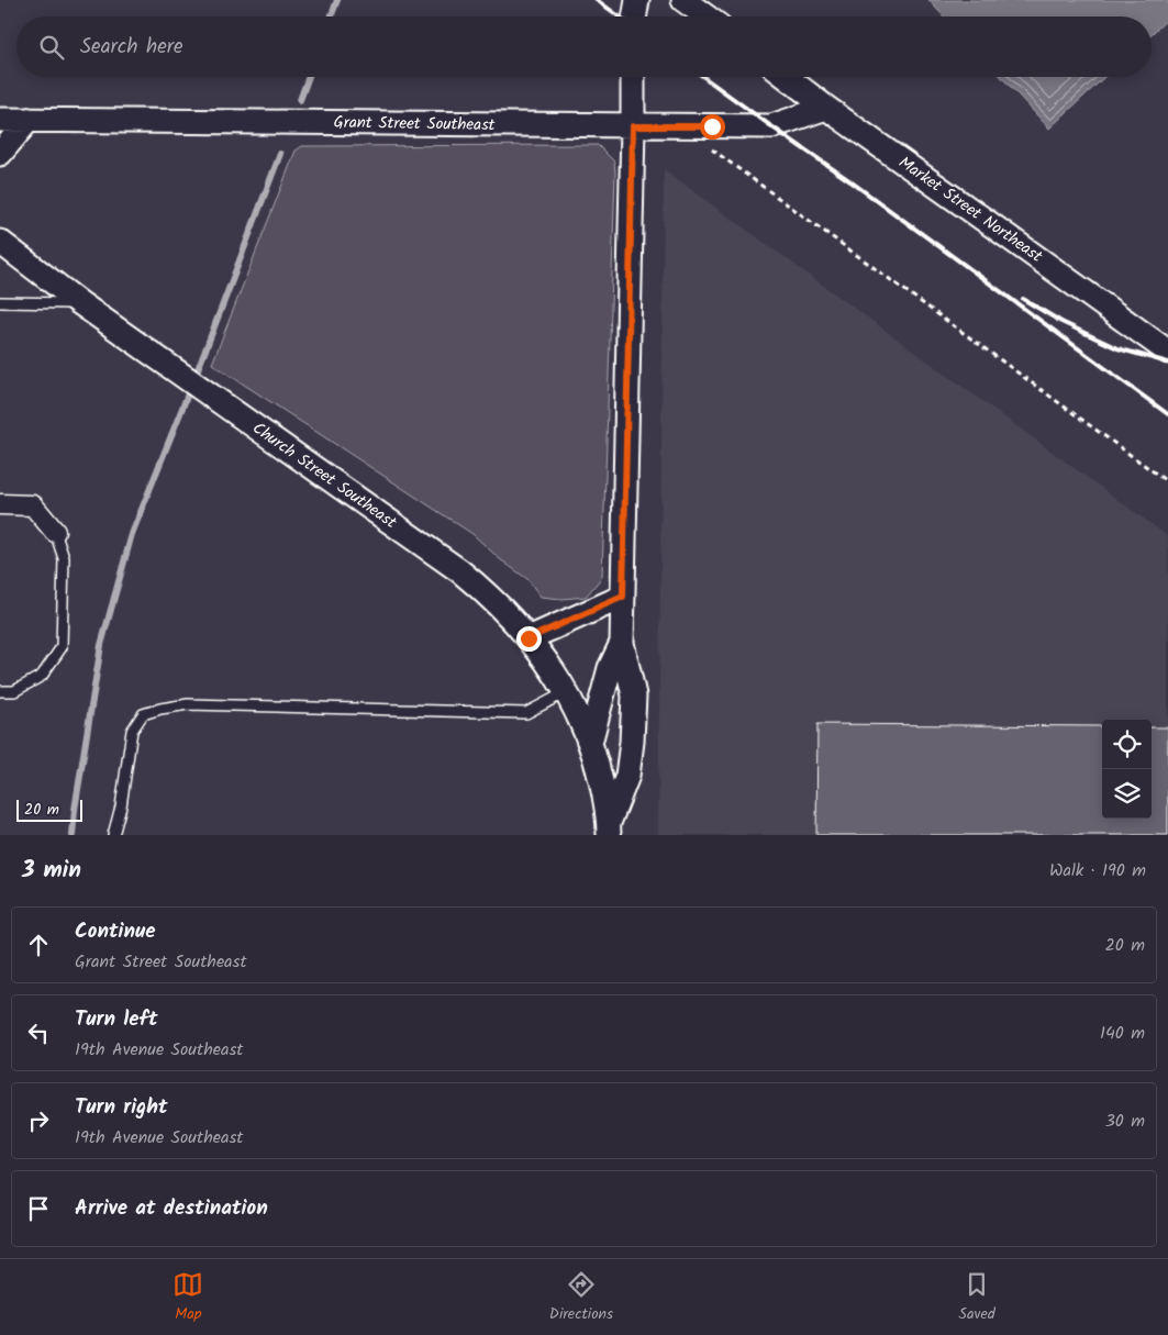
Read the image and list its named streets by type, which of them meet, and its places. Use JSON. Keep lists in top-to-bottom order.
{
  "streets": {
    "street": ["Grant Street Southeast", "Market Street Northeast", "Church Street Southeast"]
  },
  "crossings": [
    ["Grant Street Southeast", "Market Street Northeast"]
  ],
  "scale_bar": "20 m",
  "page": {
    "search": "Search here",
    "scale": "20 m",
    "heading": ["3 min", "Walk · 190 m"],
    "list": [
      ["Continue", "Grant Street Southeast", "20 m"],
      ["Turn left", "19th Avenue Southeast", "140 m"],
      ["Turn right", "19th Avenue Southeast", "30 m"],
      "Arrive at destination"
    ],
    "nav": ["Map", "Directions", "Saved"]
  }
}
